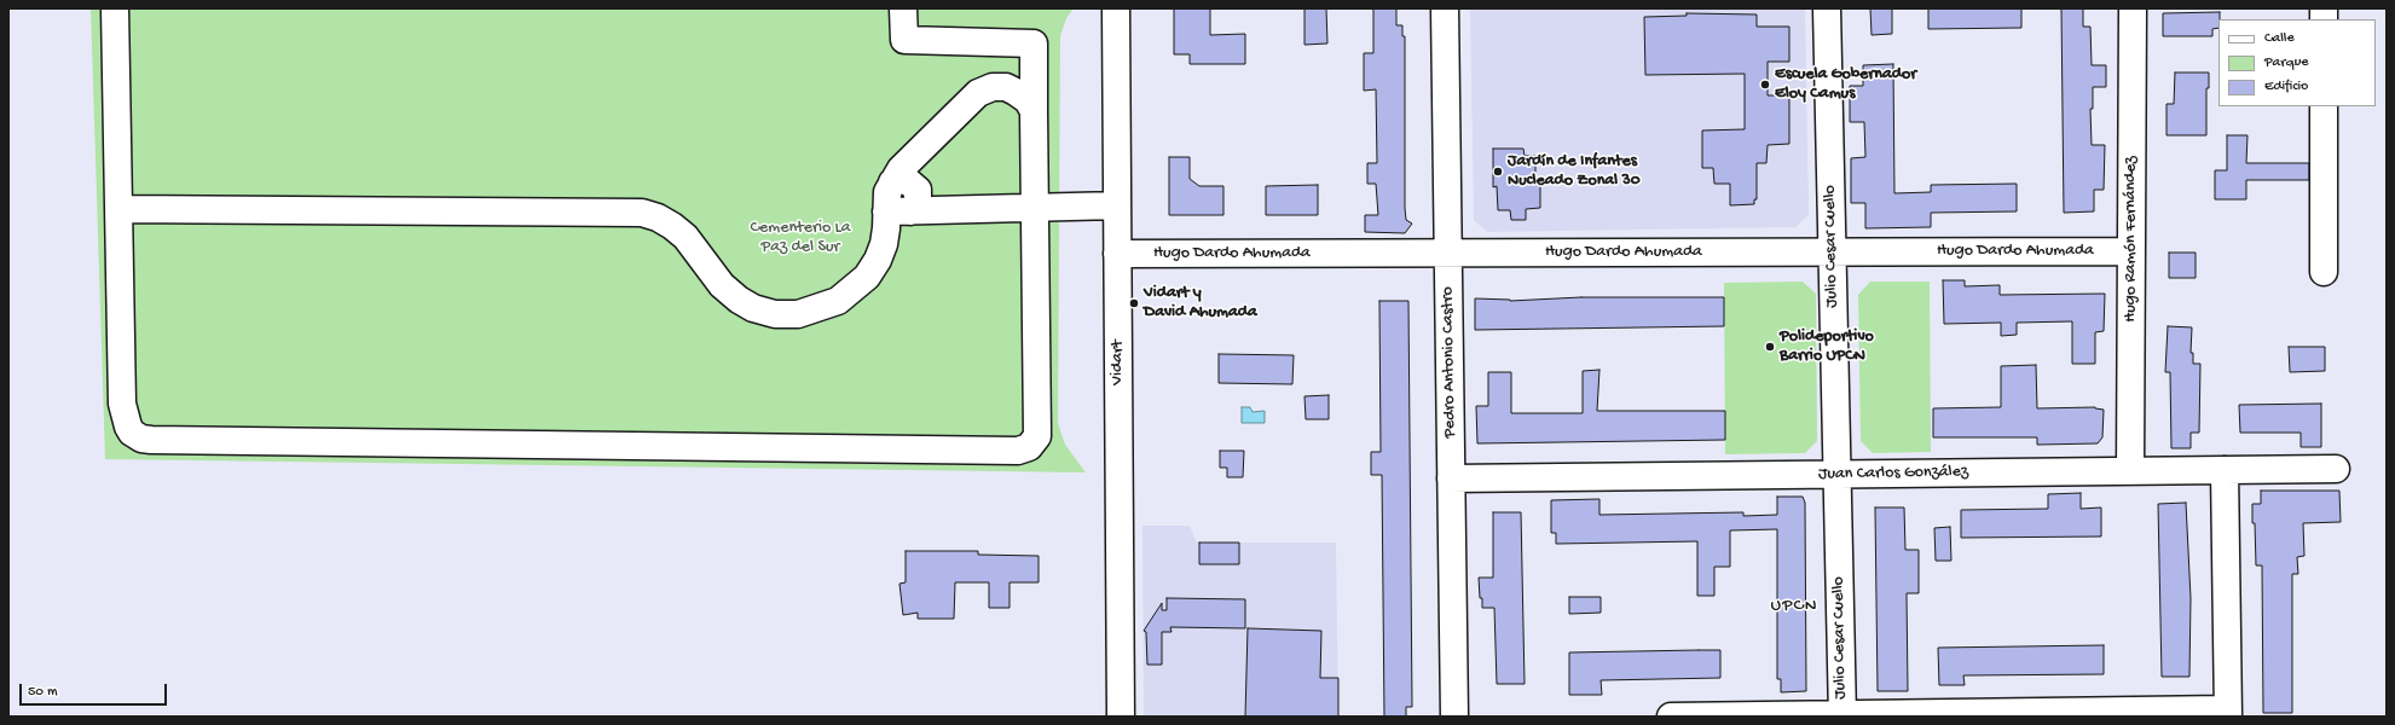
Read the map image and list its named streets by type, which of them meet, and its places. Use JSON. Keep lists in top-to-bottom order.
{
  "streets": {
    "street": [
      "Hugo Ramón Fernández",
      "Julio Cesar Cuello",
      "Hugo Dardo Ahumada",
      "Vidart",
      "Pedro Antonio Castro",
      "Juan Carlos González"
    ]
  },
  "crossings": [
    ["Hugo Ramón Fernández", "Hugo Dardo Ahumada"],
    ["Hugo Ramón Fernández", "Juan Carlos González"],
    ["Julio Cesar Cuello", "Hugo Dardo Ahumada"],
    ["Julio Cesar Cuello", "Juan Carlos González"],
    ["Hugo Dardo Ahumada", "Vidart"],
    ["Hugo Dardo Ahumada", "Pedro Antonio Castro"],
    ["Pedro Antonio Castro", "Juan Carlos González"]
  ],
  "districts": ["UPCN"],
  "parks": ["Cementerio La Paz del Sur"],
  "places": [
    "Escuela Gobernador Eloy Camus",
    "Jardín de Infantes Nucleado Zonal 30",
    "Vidart y David Ahumada",
    "Polideportivo Barrio UPCN"
  ],
  "legend": ["Calle", "Parque", "Edificio"],
  "scale_bar": "50 m"
}
